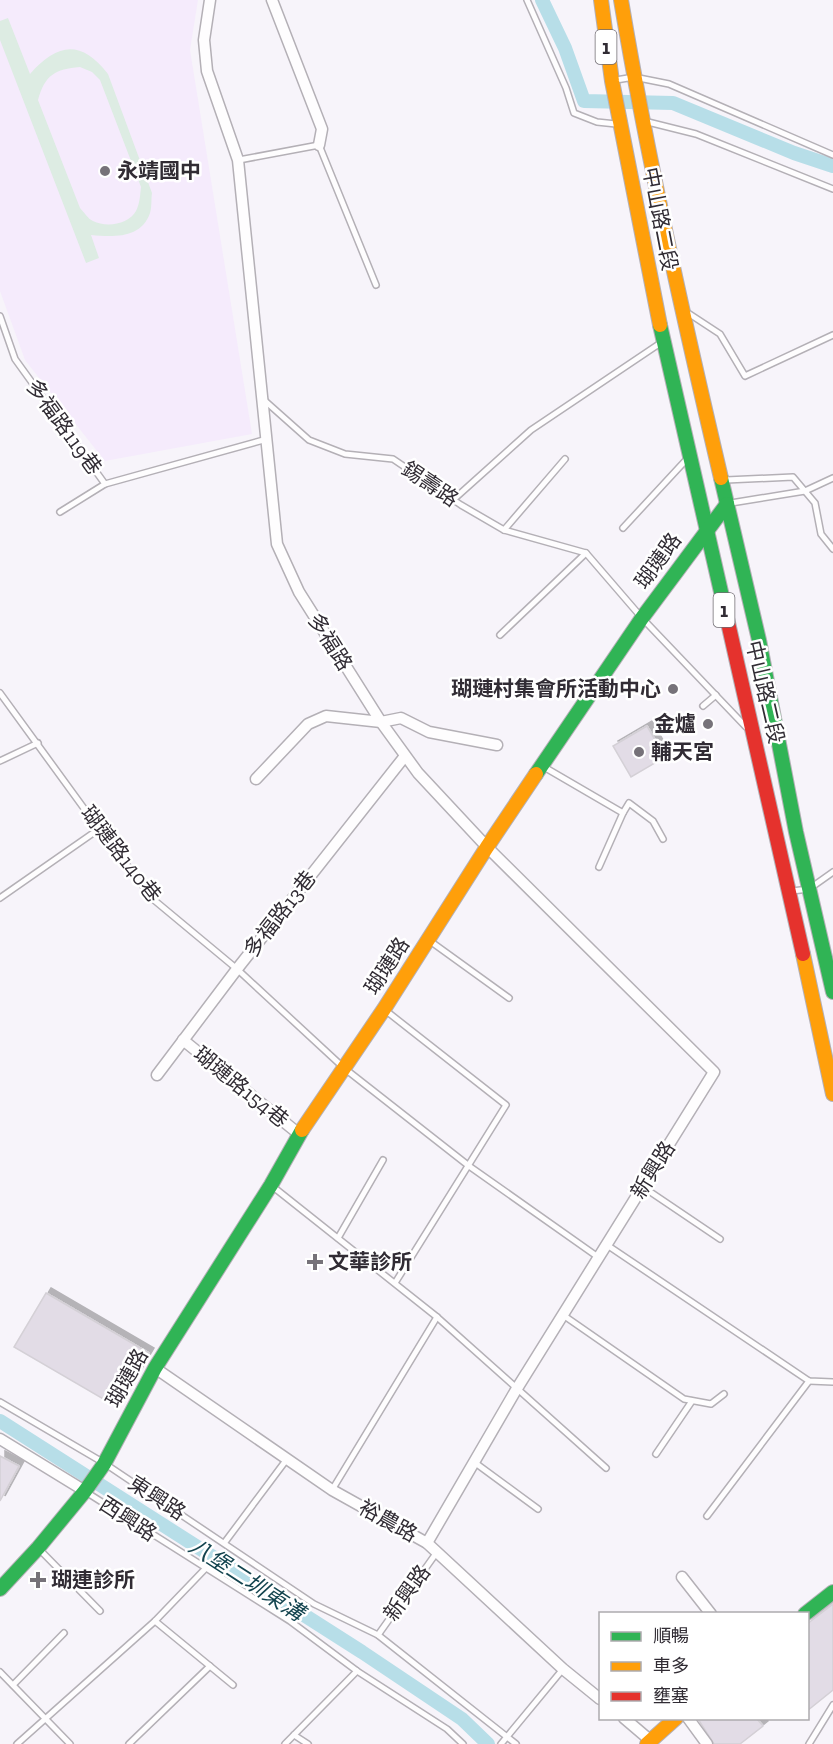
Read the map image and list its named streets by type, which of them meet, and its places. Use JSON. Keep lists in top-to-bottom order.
{
  "streets": {
    "main road": ["1", "中山路二段", "瑚璉路"],
    "street": [
      "多福路",
      "多福路13巷",
      "瑚璉路154巷",
      "新興路",
      "西興路",
      "裕農路"
    ],
    "lane": [
      "多福路119巷",
      "錫壽路",
      "瑚璉路140巷",
      "東興路"
    ]
  },
  "crossings": [
    ["1", "中山路二段"],
    ["中山路二段", "瑚璉路"],
    ["多福路119巷", "多福路"],
    ["錫壽路", "多福路"],
    ["瑚璉路", "多福路"],
    ["瑚璉路", "瑚璉路140巷"],
    ["瑚璉路", "瑚璉路154巷"],
    ["瑚璉路", "新興路"],
    ["瑚璉路", "東興路"],
    ["瑚璉路", "西興路"],
    ["瑚璉路", "裕農路"],
    ["多福路", "多福路13巷"],
    ["多福路", "新興路"],
    ["瑚璉路140巷", "多福路13巷"],
    ["瑚璉路140巷", "新興路"],
    ["多福路13巷", "瑚璉路154巷"],
    ["新興路", "東興路"],
    ["新興路", "裕農路"]
  ],
  "water": ["八堡二圳東溝"],
  "places": {
    "other": [
      "永靖國中",
      "瑚璉村集會所活動中心",
      "金爐",
      "輔天宮"
    ],
    "health": ["文華診所", "瑚連診所"]
  },
  "legend": ["順暢", "車多", "壅塞"]
}
